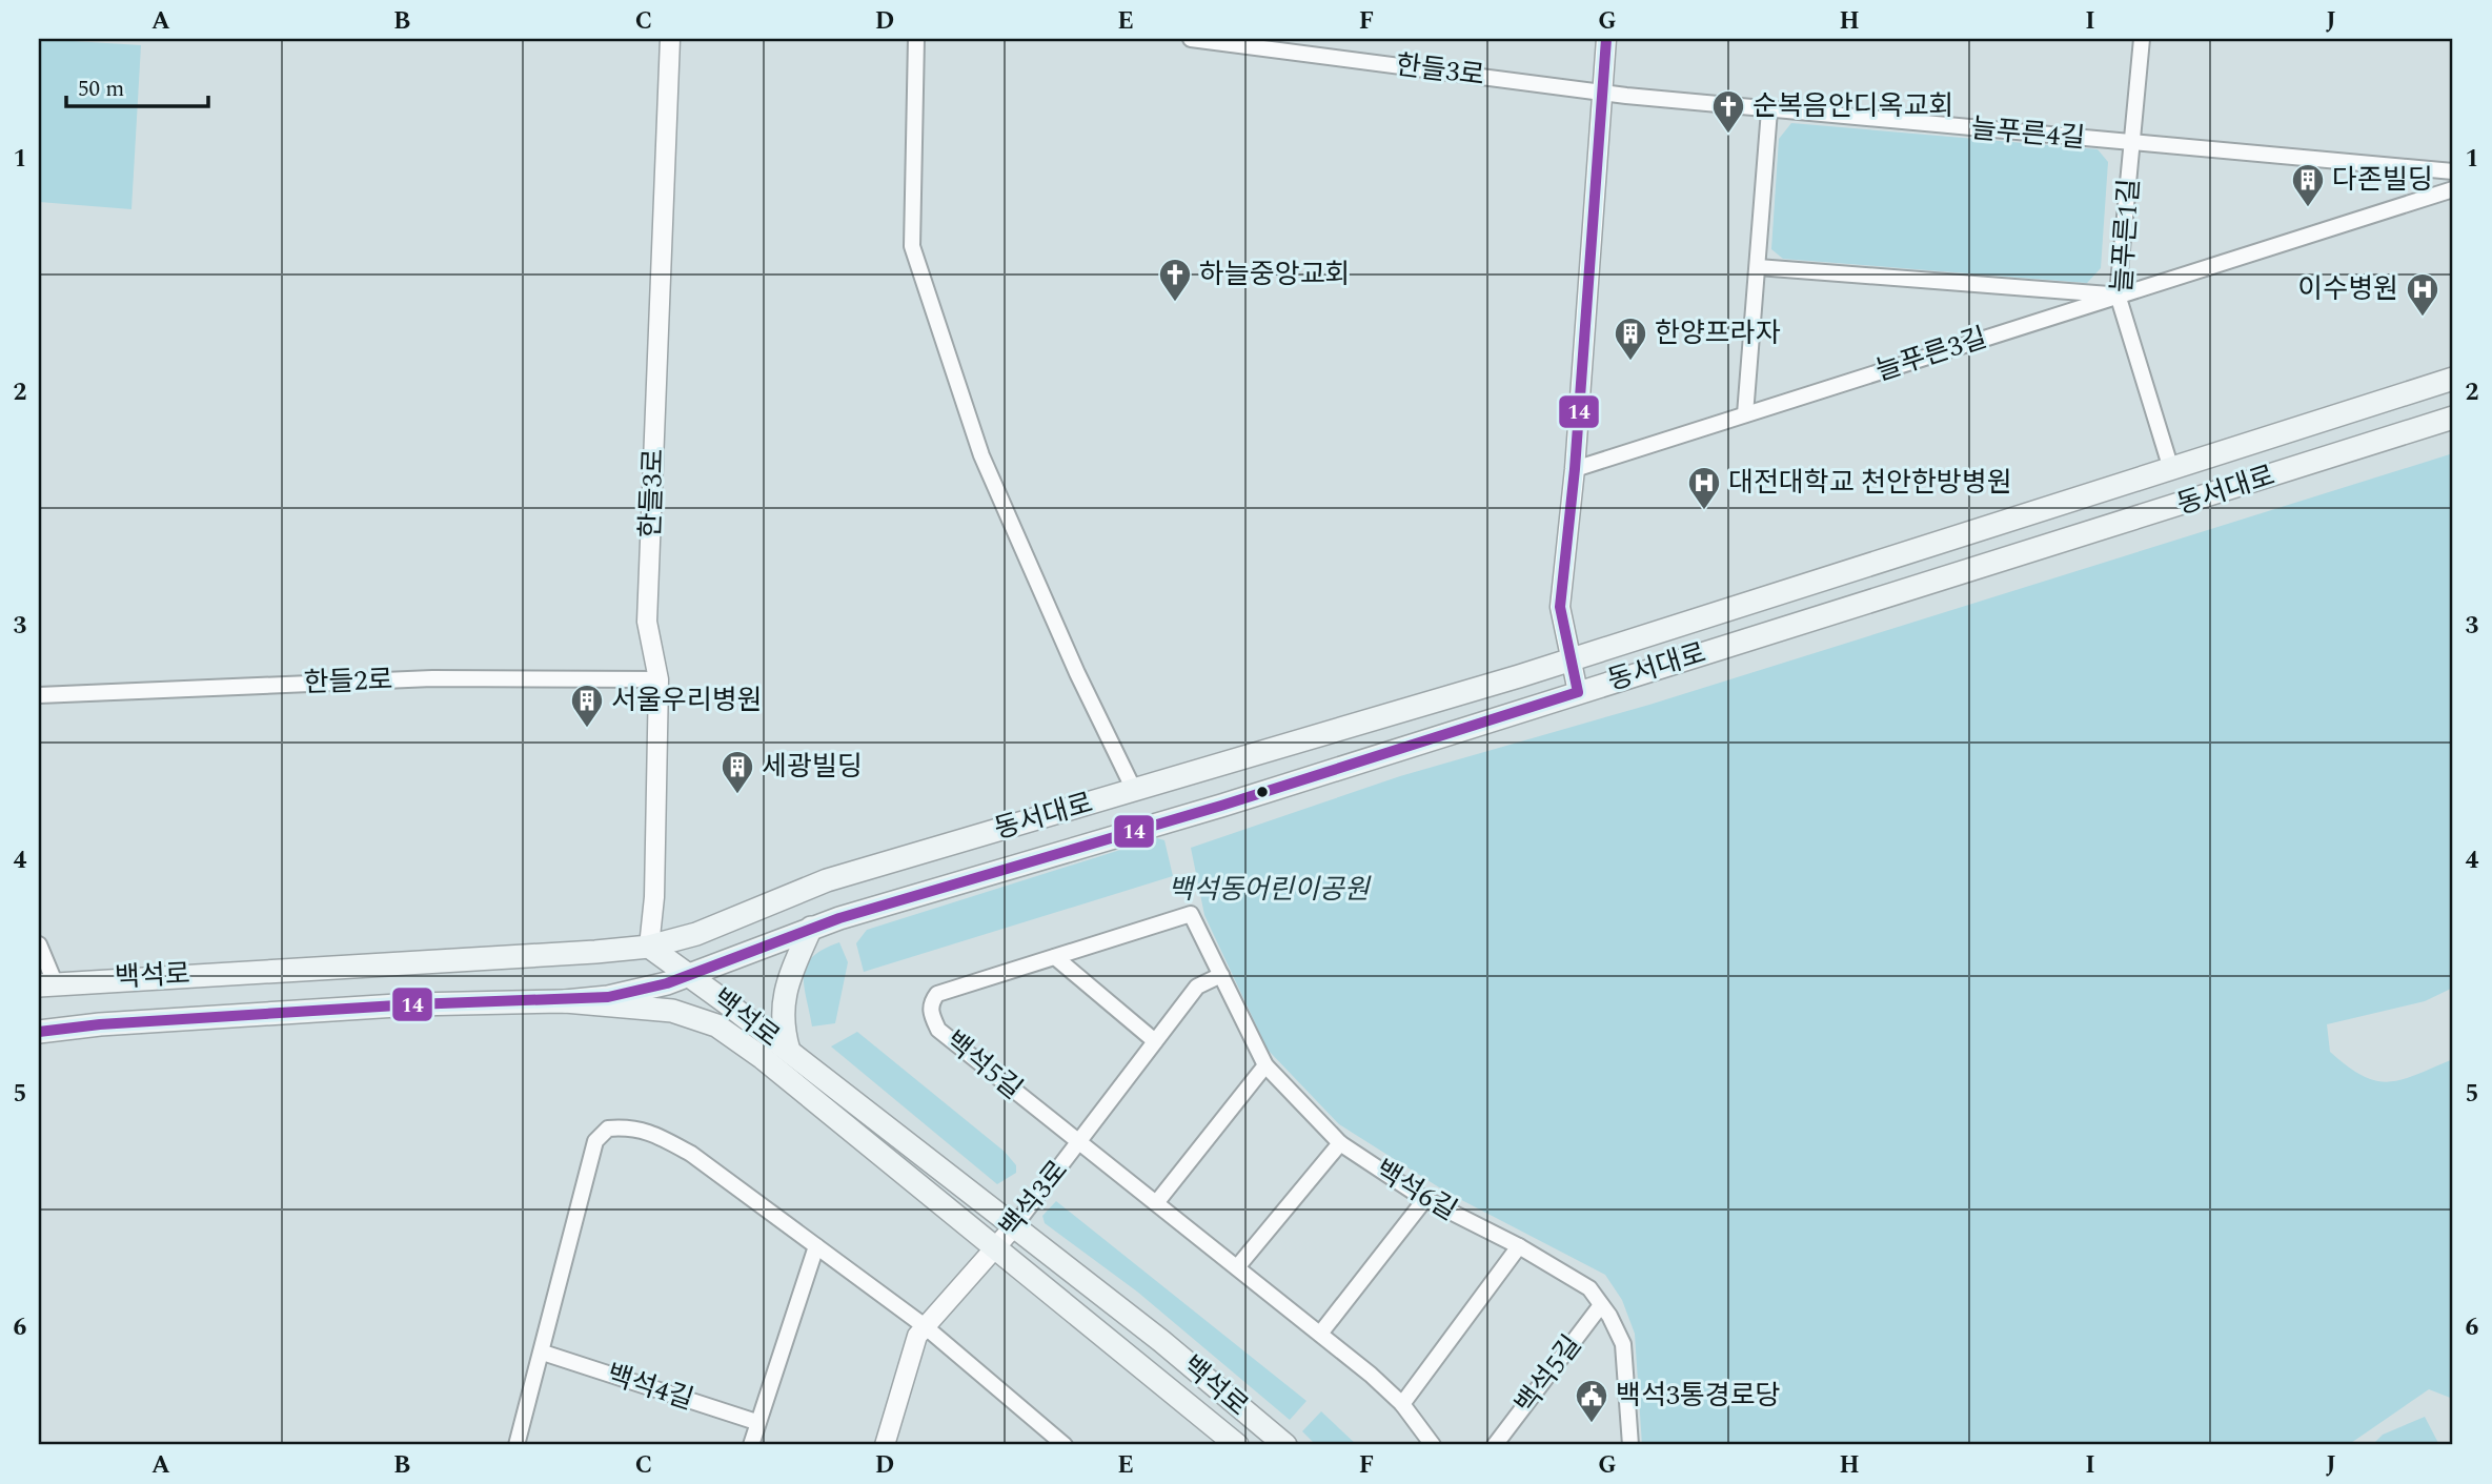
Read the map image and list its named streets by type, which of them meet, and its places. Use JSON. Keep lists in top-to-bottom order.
{
  "streets": {
    "main road": ["동서대로", "백석로"],
    "street": [
      "한들3로",
      "늘푸른4길",
      "늘푸른1길",
      "늘푸른3길",
      "한들2로",
      "백석5길",
      "백석6길",
      "백석3로",
      "백석4길"
    ]
  },
  "crossings": [
    ["한들3로", "늘푸른4길"],
    ["한들3로", "동서대로"],
    ["한들3로", "한들2로"],
    ["한들3로", "백석로"],
    ["늘푸른4길", "늘푸른1길"],
    ["늘푸른1길", "늘푸른3길"],
    ["늘푸른1길", "동서대로"],
    ["동서대로", "백석로"],
    ["백석로", "백석3로"],
    ["백석5길", "백석6길"],
    ["백석5길", "백석3로"],
    ["백석6길", "백석3로"]
  ],
  "parks": ["백석동어린이공원"],
  "places": {
    "church": ["순복음안디옥교회", "하늘중앙교회"],
    "building": [
      "다존빌딩",
      "한양프라자",
      "서울우리병원",
      "세광빌딩"
    ],
    "hospital": ["이수병원", "대전대학교 천안한방병원"],
    "public building": ["백석3통경로당"]
  },
  "lines": ["transit line 14"],
  "scale_bar": "50 m",
  "grid": {
    "columns": [
      "A",
      "B",
      "C",
      "D",
      "E",
      "F",
      "G",
      "H",
      "I",
      "J"
    ],
    "rows": [
      "1",
      "2",
      "3",
      "4",
      "5",
      "6"
    ]
  }
}
